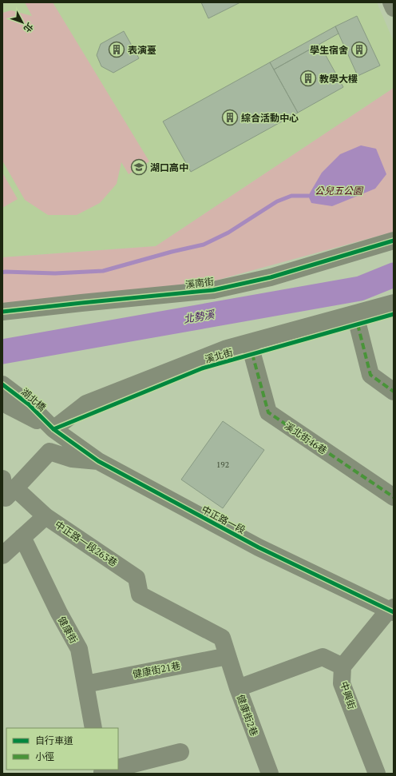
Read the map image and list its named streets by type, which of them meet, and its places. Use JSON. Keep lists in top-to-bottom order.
{
  "streets": {
    "street": [
      "溪南街",
      "溪北街",
      "湖北橋",
      "溪北街46巷",
      "中正路一段",
      "中正路一段263巷",
      "健康街",
      "健康街21巷",
      "中興街",
      "健康街2巷"
    ]
  },
  "crossings": [
    ["溪北街", "湖北橋"],
    ["溪北街", "溪北街46巷"],
    ["溪北街", "中正路一段"],
    ["湖北橋", "中正路一段"],
    ["中正路一段", "中正路一段263巷"],
    ["中正路一段263巷", "健康街21巷"],
    ["中正路一段263巷", "健康街2巷"],
    ["健康街", "健康街21巷"],
    ["健康街21巷", "健康街2巷"]
  ],
  "water": ["北勢溪"],
  "parks": ["公兒五公園"],
  "places": {
    "building": [
      "表演臺",
      "學生宿舍",
      "教學大樓",
      "綜合活動中心"
    ],
    "school or university": ["湖口高中"]
  },
  "house_numbers": ["192"],
  "legend": ["自行車道", "小徑"],
  "north": "bottom right"
}
